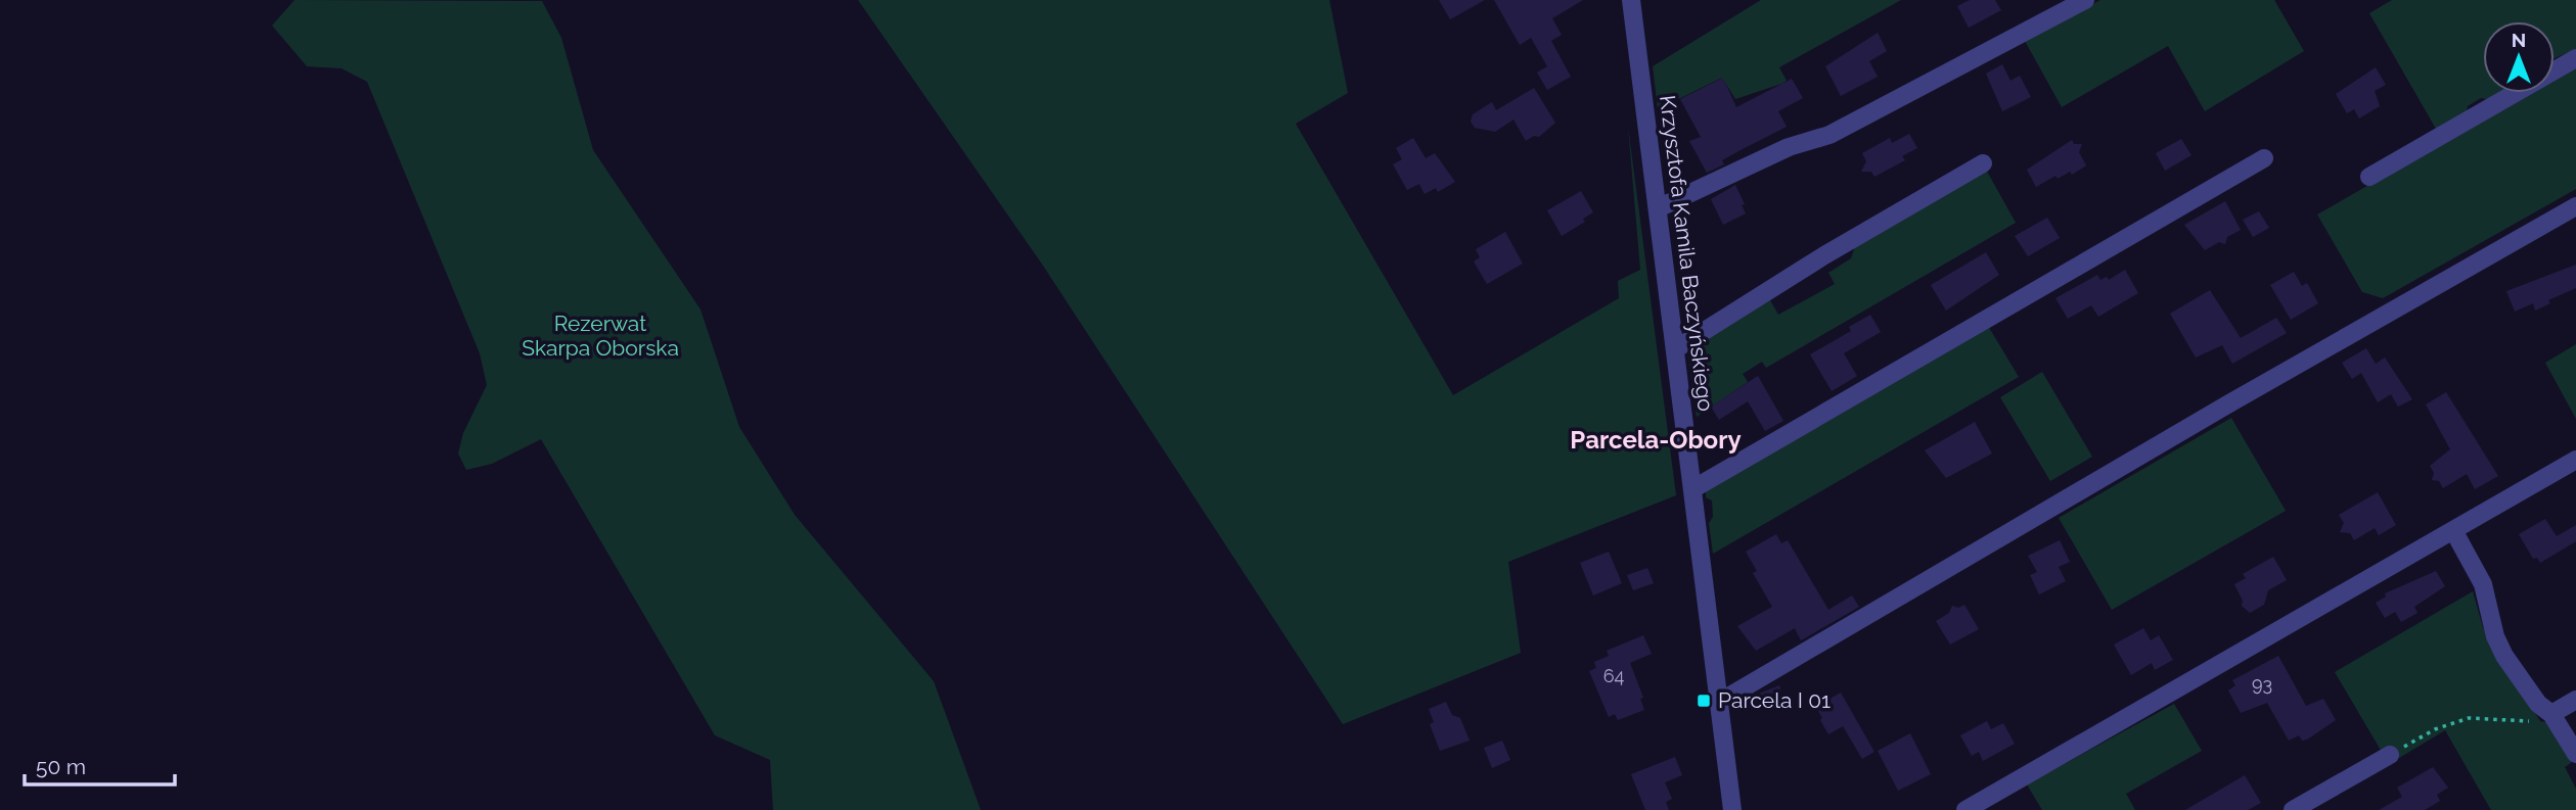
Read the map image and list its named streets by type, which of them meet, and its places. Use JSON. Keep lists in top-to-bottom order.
{
  "streets": {
    "street": ["Krzysztofa Kamila Baczyńskiego"]
  },
  "districts": ["Parcela-Obory"],
  "parks": ["Rezerwat Skarpa Oborska"],
  "places": {
    "transit": ["Parcela I 01"]
  },
  "house_numbers": ["64", "93"],
  "scale_bar": "50 m",
  "north": "top"
}
